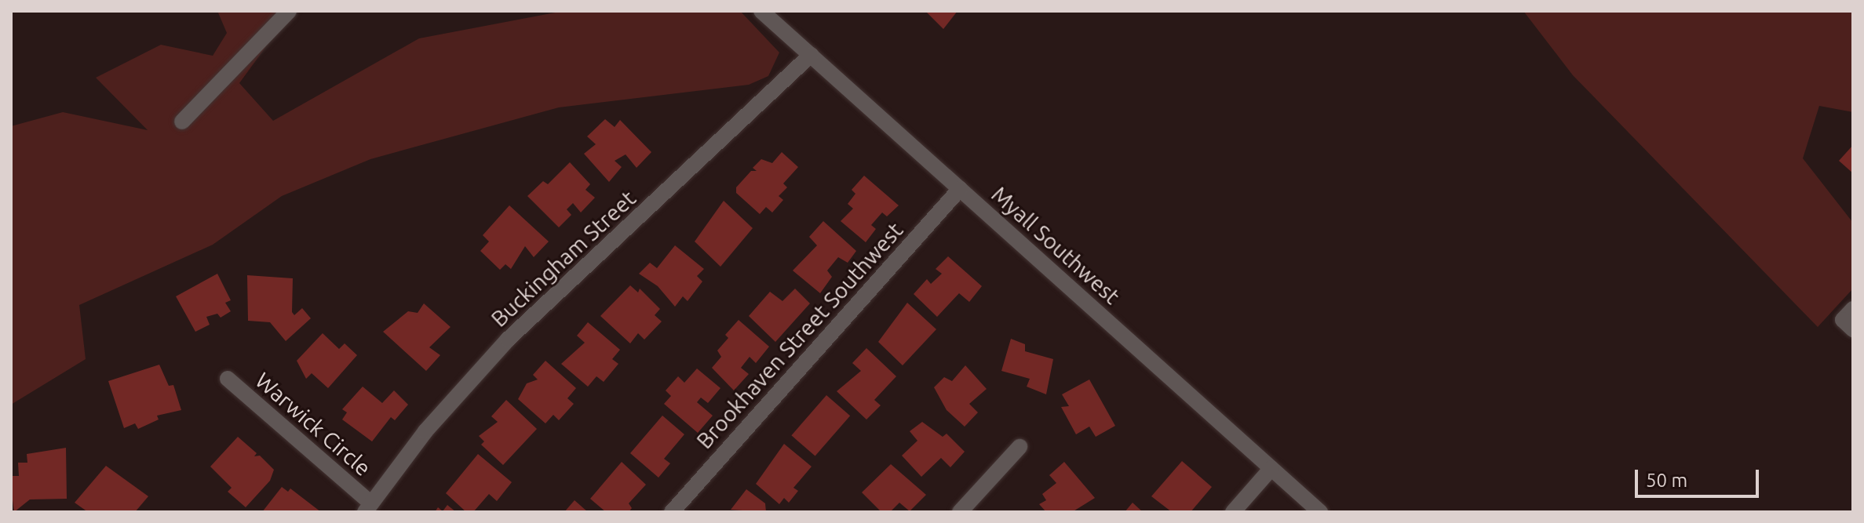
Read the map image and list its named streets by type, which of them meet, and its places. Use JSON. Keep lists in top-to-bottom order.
{
  "streets": {
    "street": [
      "Myall Southwest",
      "Buckingham Street",
      "Brookhaven Street Southwest",
      "Warwick Circle"
    ]
  },
  "crossings": [
    ["Myall Southwest", "Buckingham Street"],
    ["Myall Southwest", "Brookhaven Street Southwest"],
    ["Buckingham Street", "Warwick Circle"]
  ],
  "scale_bar": "50 m"
}
